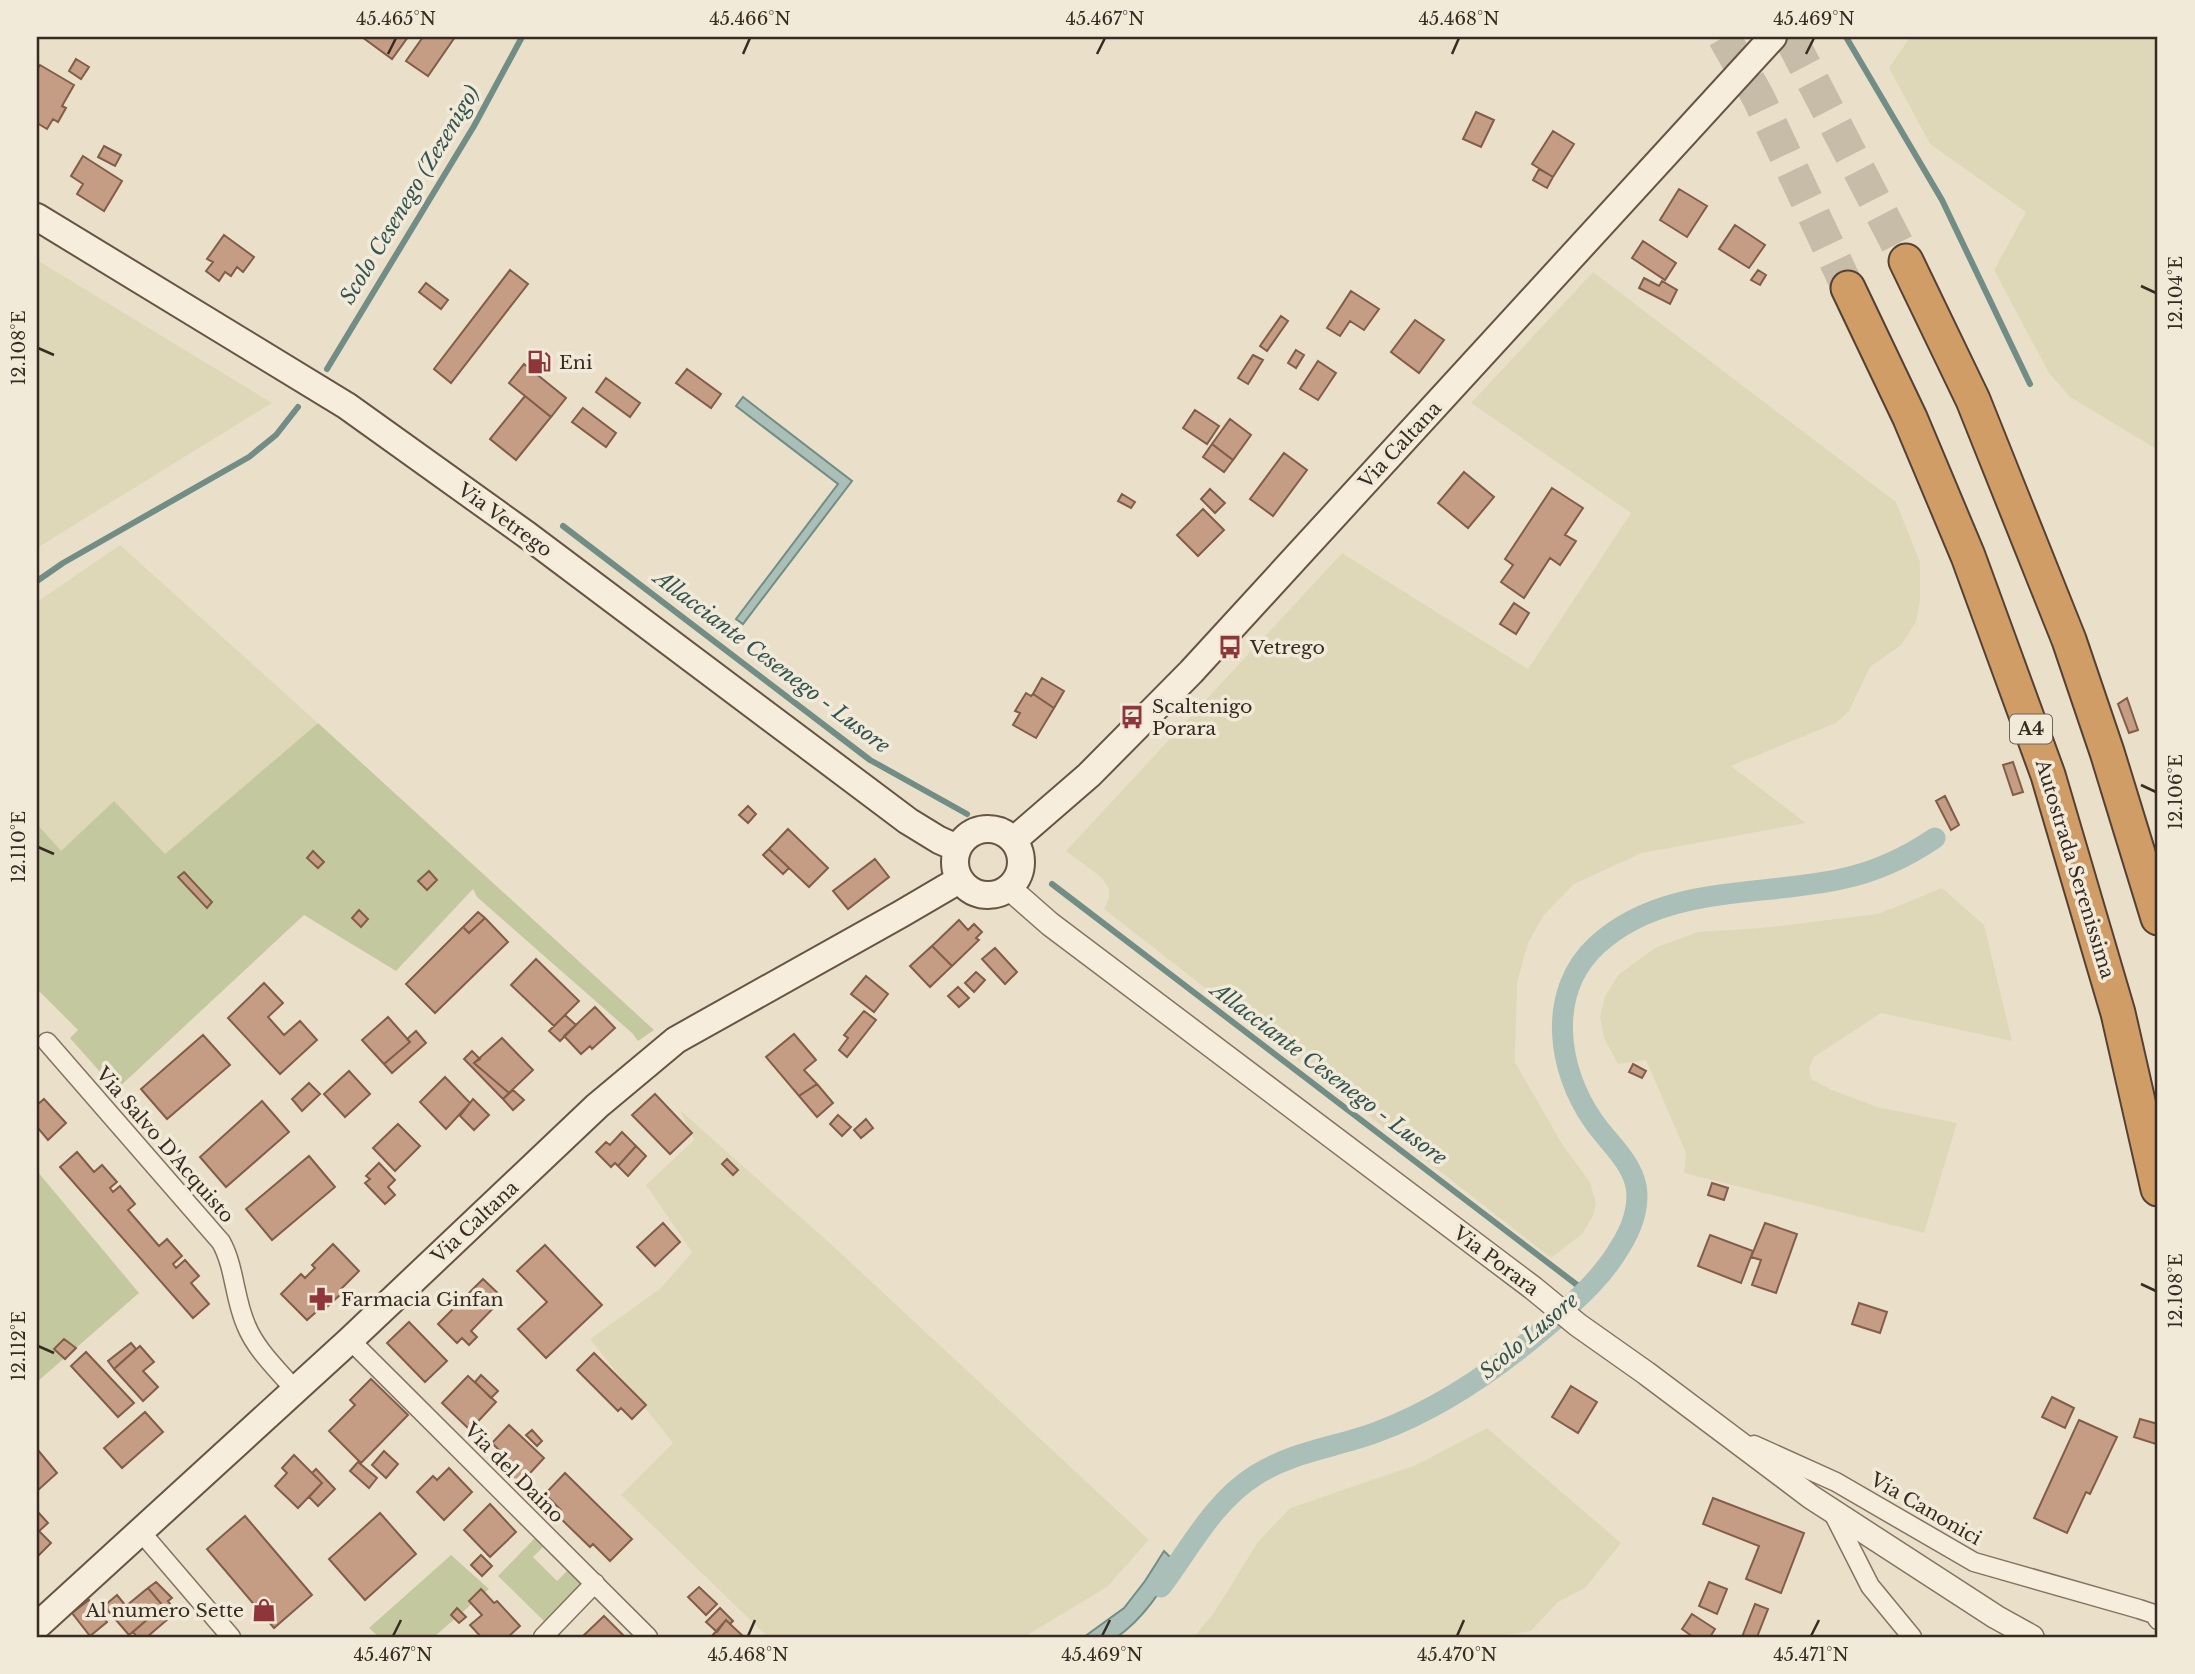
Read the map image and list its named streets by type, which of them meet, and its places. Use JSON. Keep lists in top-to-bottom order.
{
  "streets": {
    "highway": ["A4", "Autostrada Serenissima"],
    "main road": ["Via Caltana", "Via Vetrego"],
    "street": [
      "Via Salvo D'Acquisto",
      "Via Porara",
      "Via del Daino",
      "Via Canonici"
    ]
  },
  "crossings": [
    ["Via Caltana", "Via Vetrego"],
    ["Via Caltana", "Via Salvo D'Acquisto"],
    ["Via Caltana", "Via Porara"],
    ["Via Caltana", "Via del Daino"],
    ["Via Vetrego", "Via Porara"],
    ["Via Porara", "Via Canonici"]
  ],
  "water": ["Scolo Cesenego (Zezenigo)", "Allacciante Cesenego - Lusore", "Scolo Lusore"],
  "places": {
    "fuel station": ["Eni"],
    "bus stop": ["Vetrego", "Scaltenigo Porara"],
    "pharmacy": ["Farmacia Ginfan"],
    "shop": ["Al numero Sette"]
  },
  "coordinates": [
    "45.465°N",
    "45.466°N",
    "45.467°N",
    "45.468°N",
    "45.469°N",
    "12.104°E",
    "12.108°E",
    "12.106°E",
    "12.110°E",
    "12.112°E",
    "45.470°N",
    "45.471°N"
  ]
}
